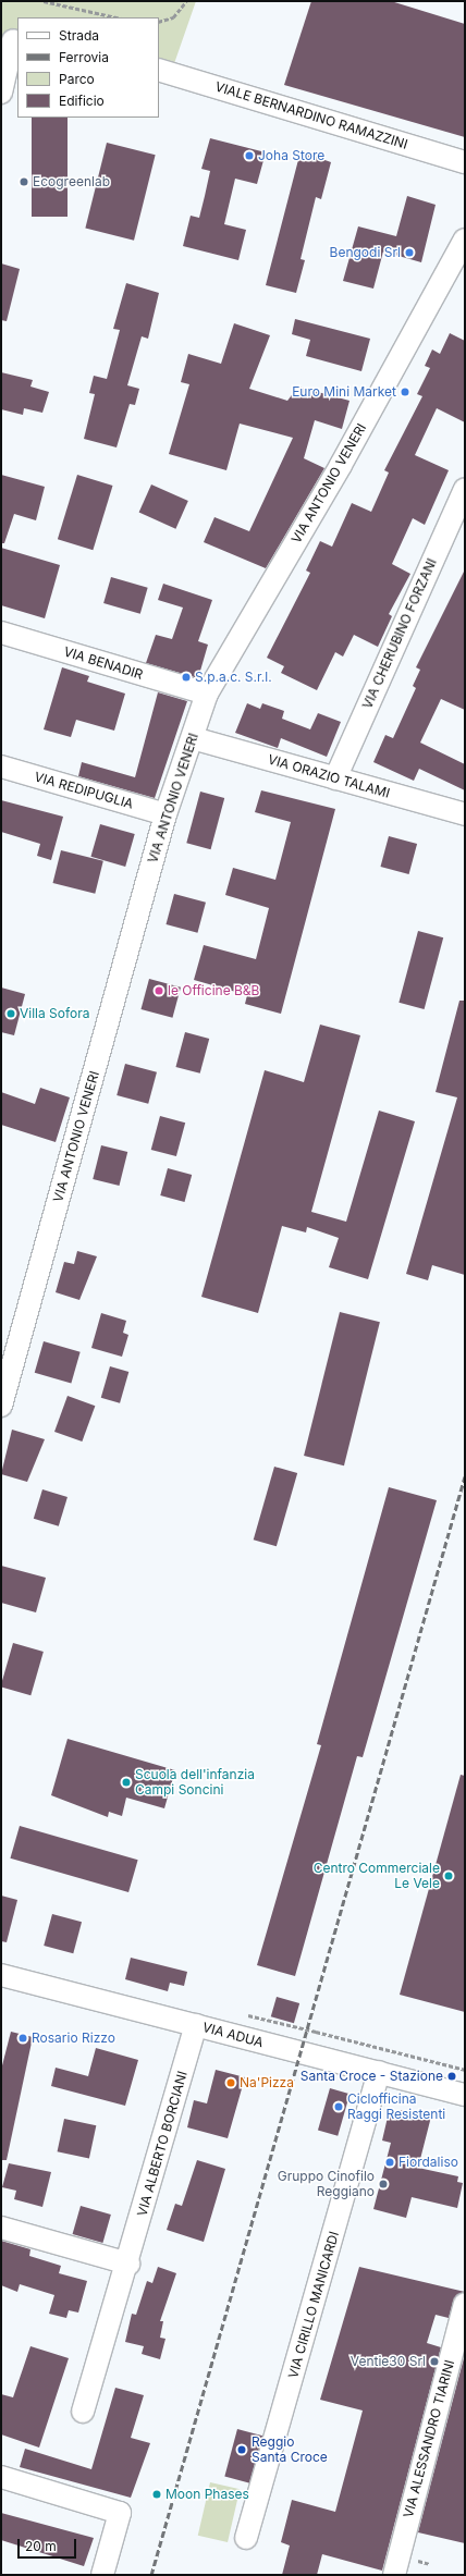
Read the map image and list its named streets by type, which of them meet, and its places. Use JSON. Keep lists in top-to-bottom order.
{
  "streets": {
    "street": [
      "VIALE BERNARDINO RAMAZZINI",
      "VIA ANTONIO VENERI",
      "VIA CHERUBINO FORZANI",
      "VIA BENADIR",
      "VIA ORAZIO TALAMI",
      "VIA REDIPUGLIA",
      "VIA ADUA",
      "VIA ALBERTO BORCIANI",
      "VIA CIRILLO MANICARDI",
      "VIA ALESSANDRO TIARINI"
    ]
  },
  "crossings": [
    ["VIA ANTONIO VENERI", "VIA BENADIR"],
    ["VIA ANTONIO VENERI", "VIA ORAZIO TALAMI"],
    ["VIA ANTONIO VENERI", "VIA REDIPUGLIA"],
    ["VIA CHERUBINO FORZANI", "VIA ORAZIO TALAMI"],
    ["VIA ADUA", "VIA ALBERTO BORCIANI"],
    ["VIA ADUA", "VIA CIRILLO MANICARDI"]
  ],
  "places": [
    "Joha Store",
    "Ecogreenlab",
    "Bengodi Srl",
    "Euro Mini Market",
    "S.p.a.c. S.r.l.",
    "le Officine B&B",
    "Villa Sofora",
    "Scuola dell'infanzia Campi Soncini",
    "Centro Commerciale Le Vele",
    "Rosario Rizzo",
    "Santa Croce - Stazione",
    "Na'Pizza",
    "Ciclofficina Raggi Resistenti",
    "Fiordaliso",
    "Gruppo Cinofilo Reggiano",
    "Ventie30 Srl",
    "Reggio Santa Croce",
    "Moon Phases"
  ],
  "legend": [
    "Strada",
    "Ferrovia",
    "Parco",
    "Edificio"
  ],
  "scale_bar": "20 m"
}
